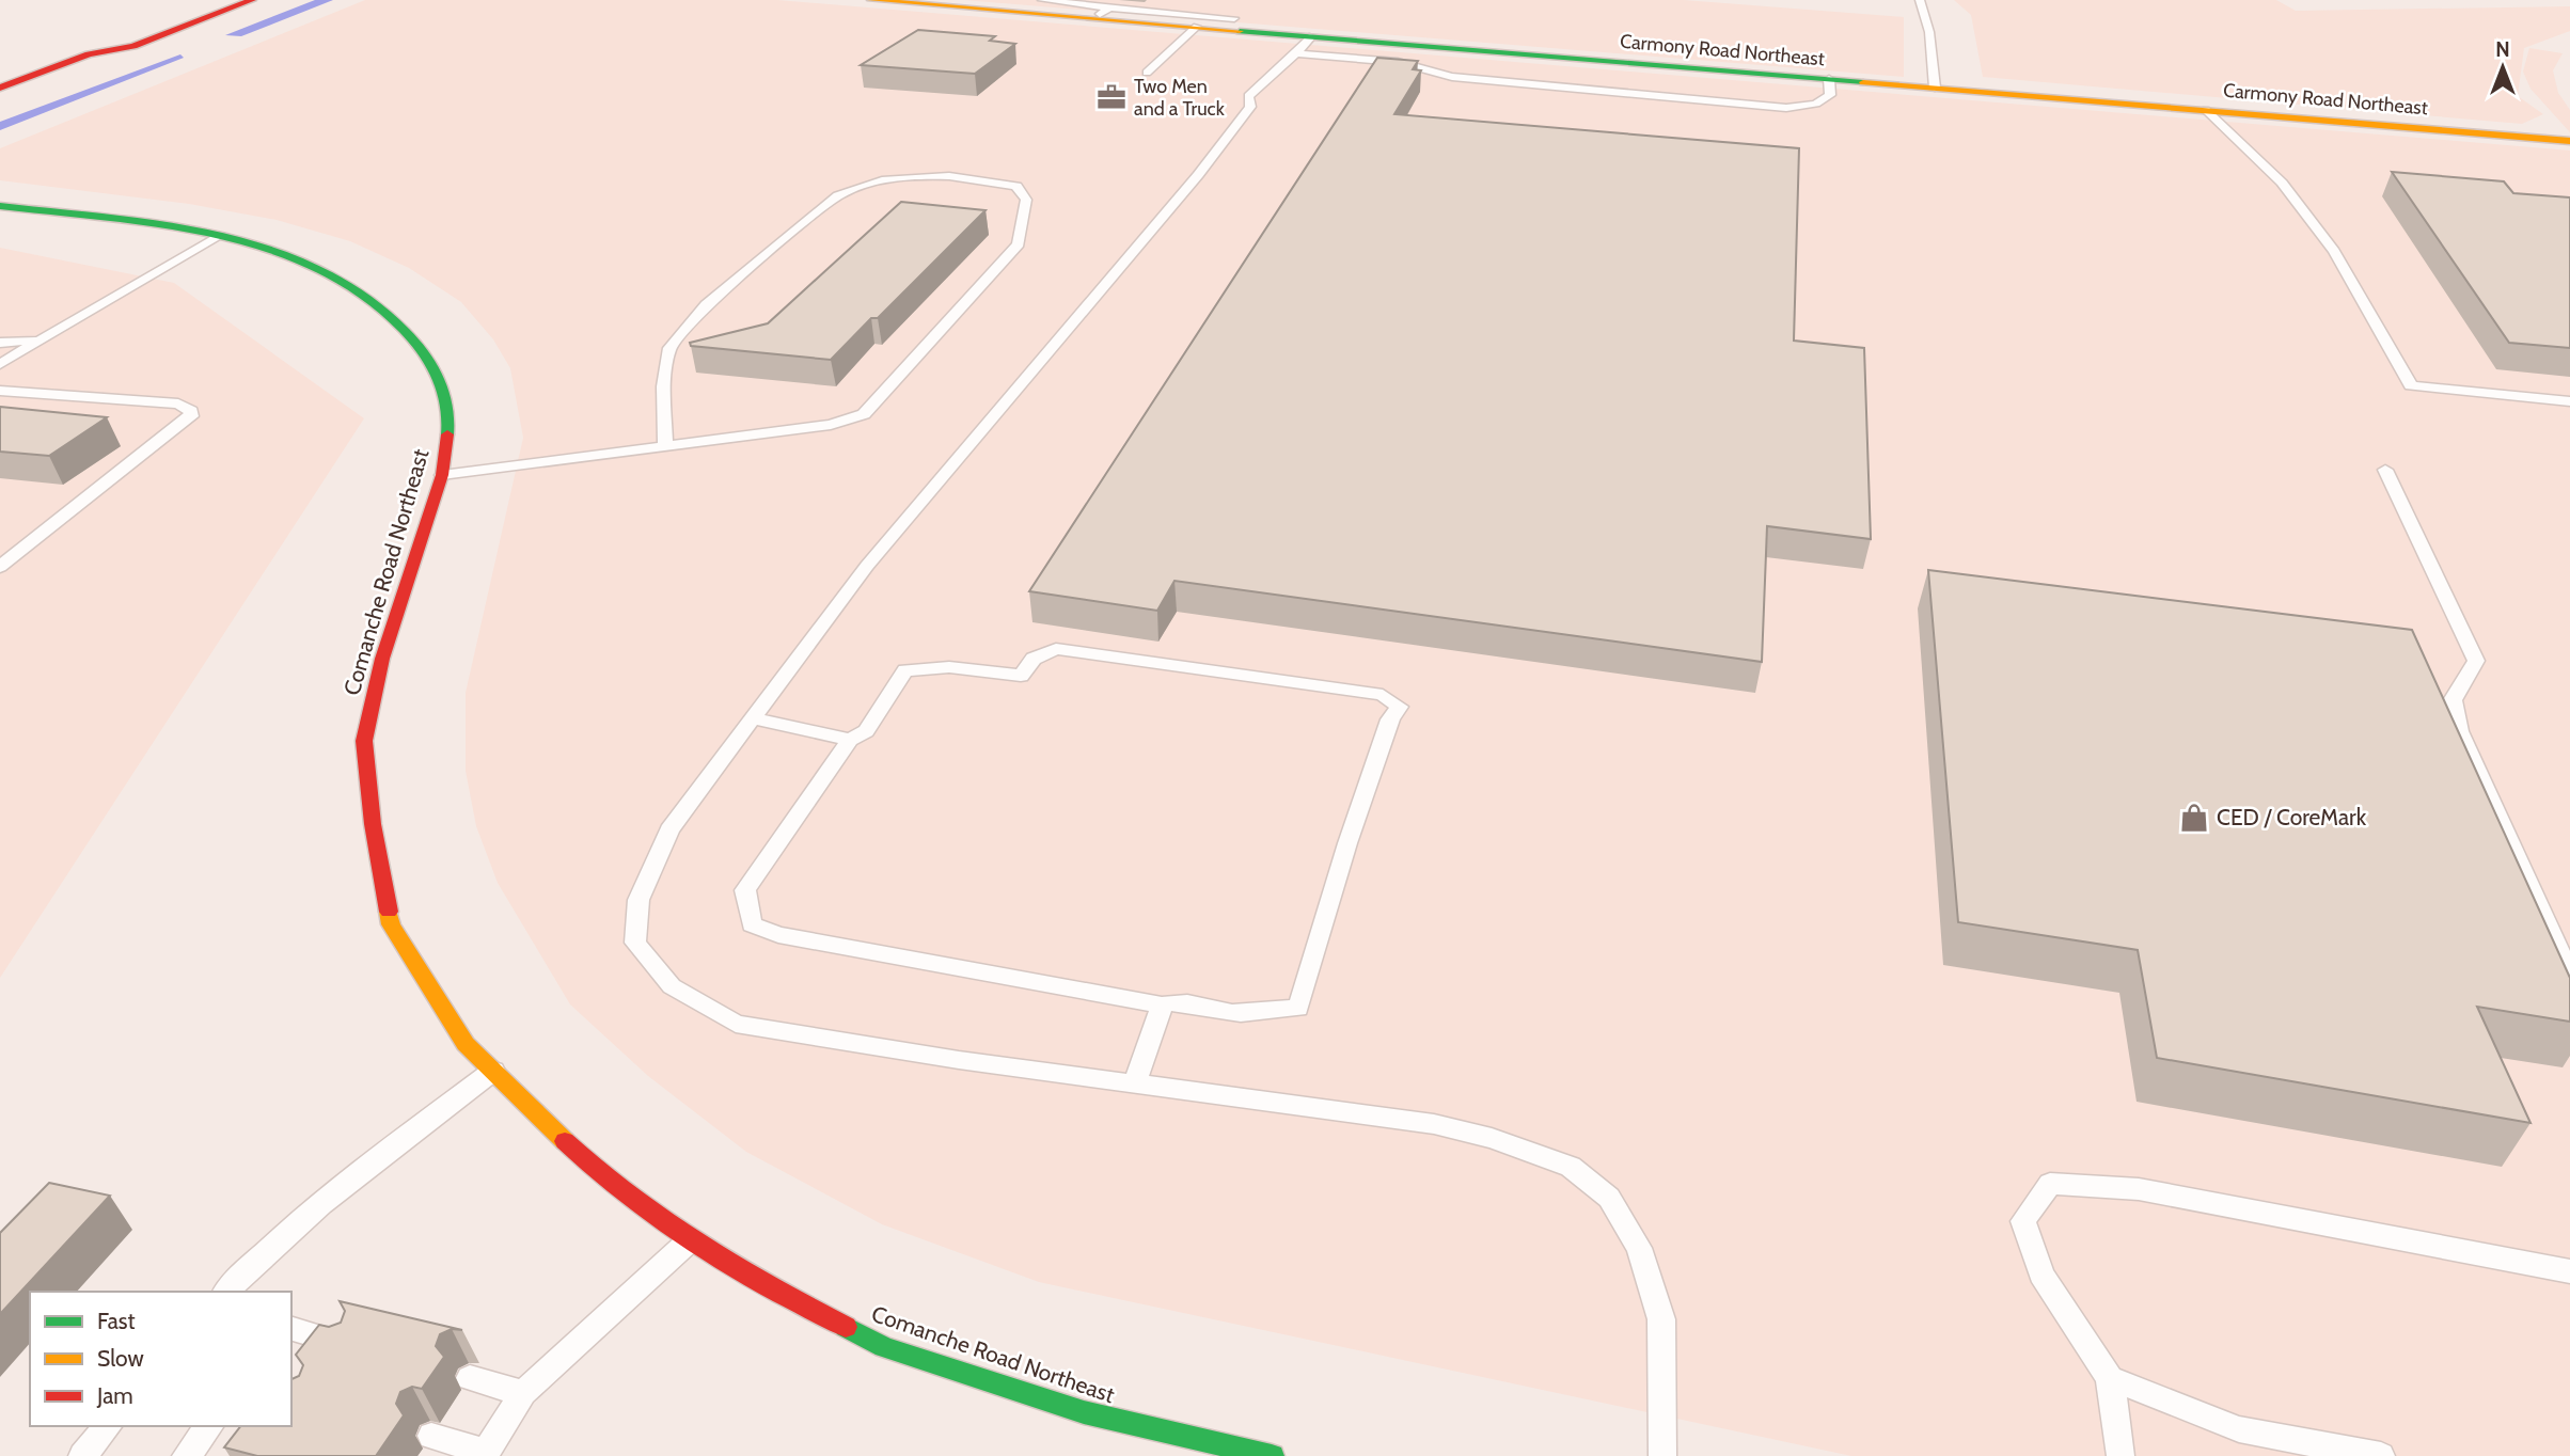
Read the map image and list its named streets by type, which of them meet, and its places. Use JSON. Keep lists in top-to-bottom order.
{
  "streets": {
    "street": ["Carmony Road Northeast", "Comanche Road Northeast"]
  },
  "places": {
    "office": ["Two Men and a Truck"],
    "shop": ["CED / CoreMark"]
  },
  "legend": ["Fast", "Slow", "Jam"],
  "north": "top"
}
